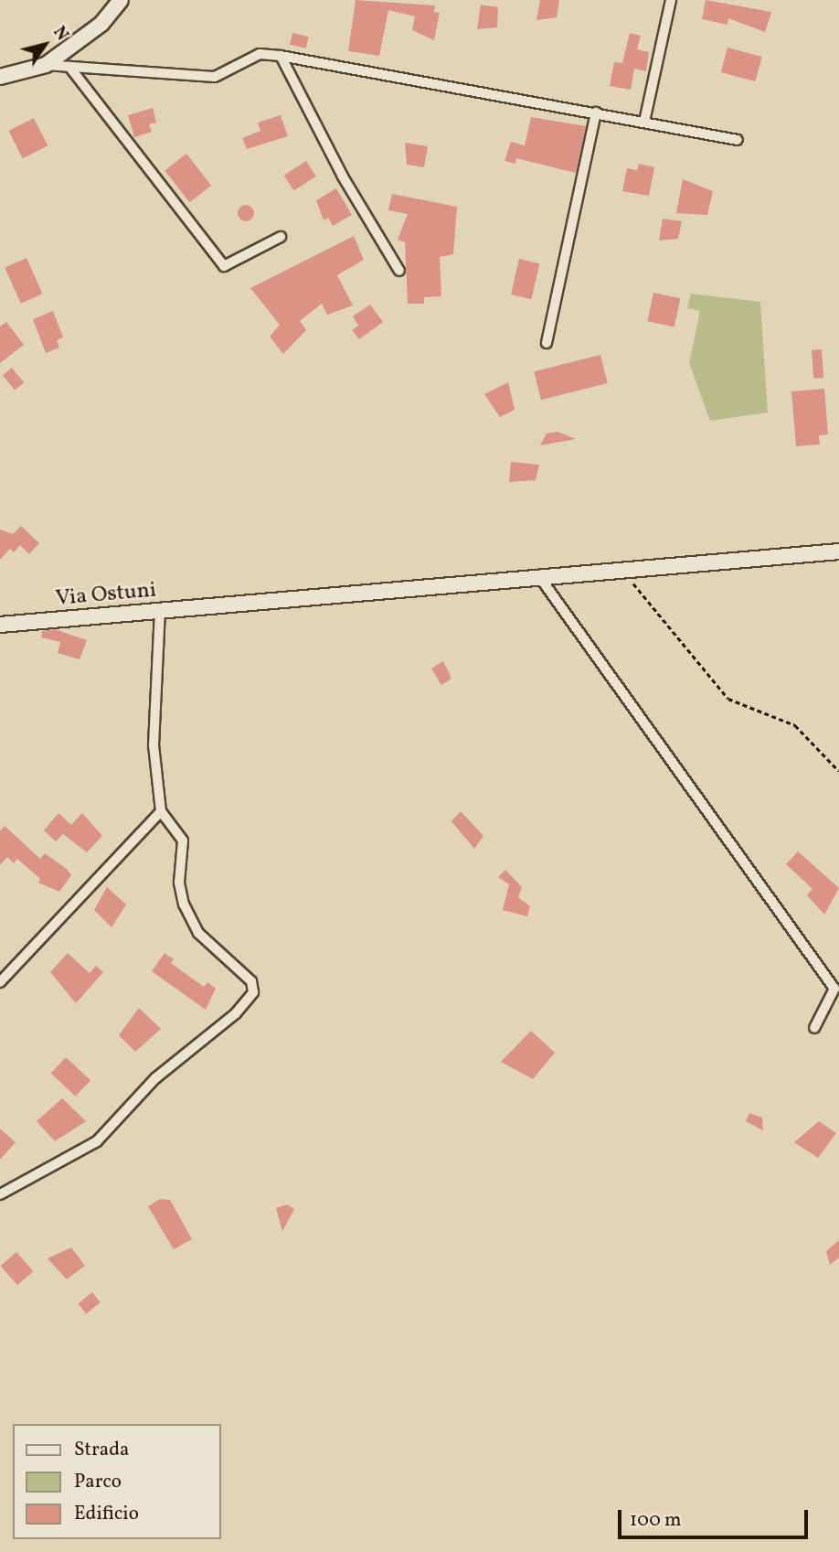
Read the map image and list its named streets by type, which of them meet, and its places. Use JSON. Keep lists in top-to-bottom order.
{
  "streets": {
    "main road": ["Via Ostuni"]
  },
  "legend": ["Strada", "Parco", "Edificio"],
  "scale_bar": "100 m",
  "north": "top right"
}
